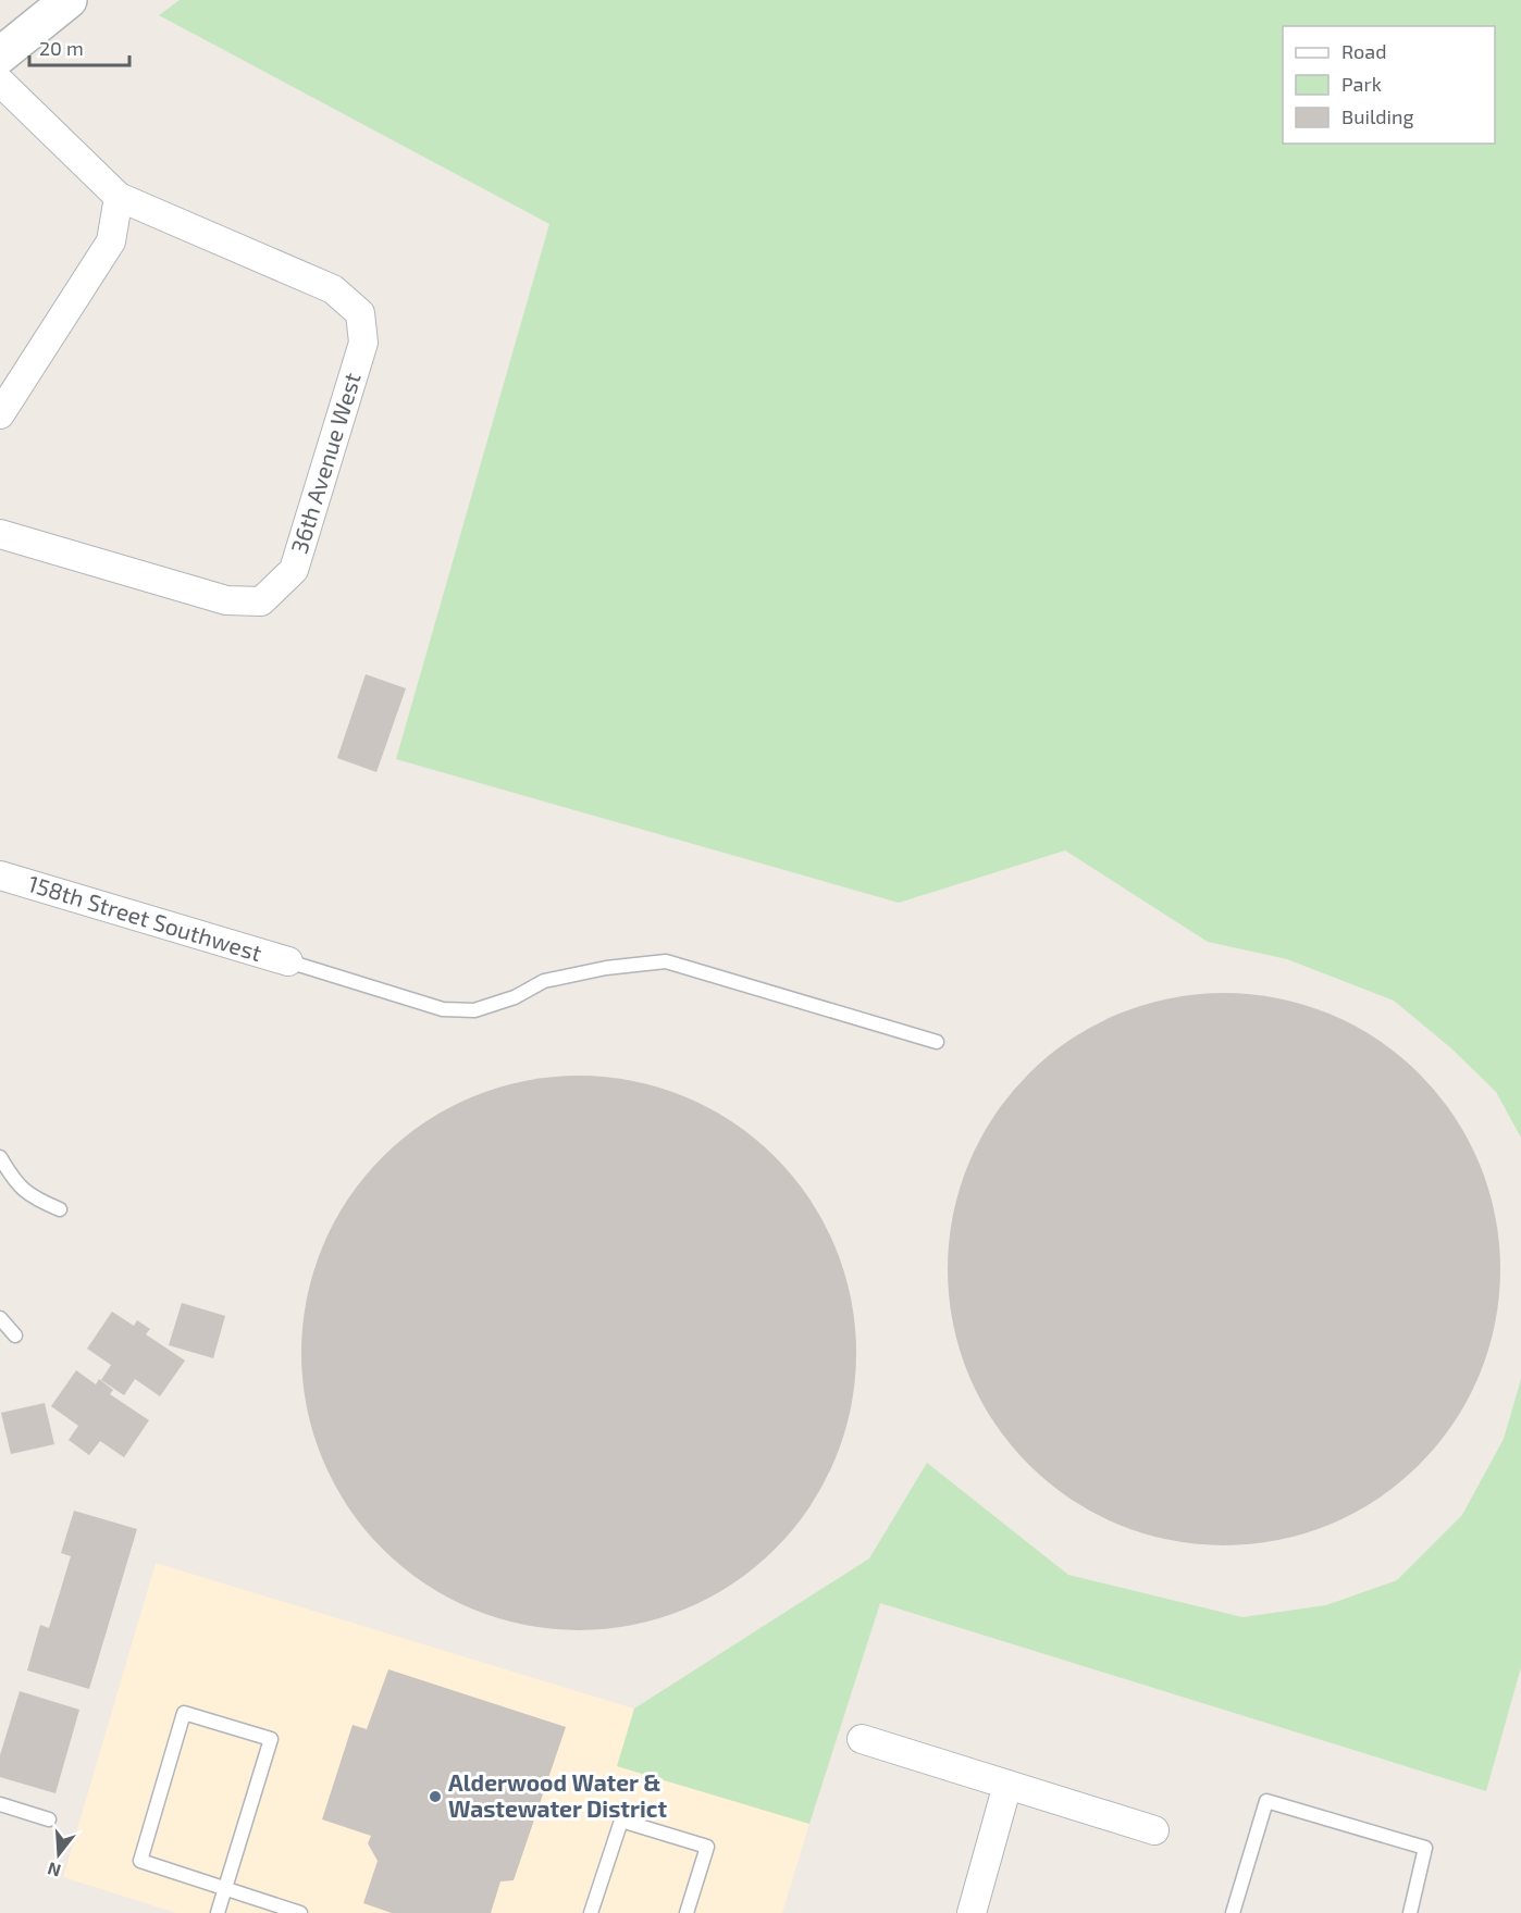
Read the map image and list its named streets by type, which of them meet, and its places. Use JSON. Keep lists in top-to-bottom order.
{
  "streets": {
    "street": ["36th Avenue West", "158th Street Southwest"]
  },
  "places": ["Alderwood Water & Wastewater District"],
  "legend": ["Road", "Park", "Building"],
  "scale_bar": "20 m",
  "north": "bottom"
}
